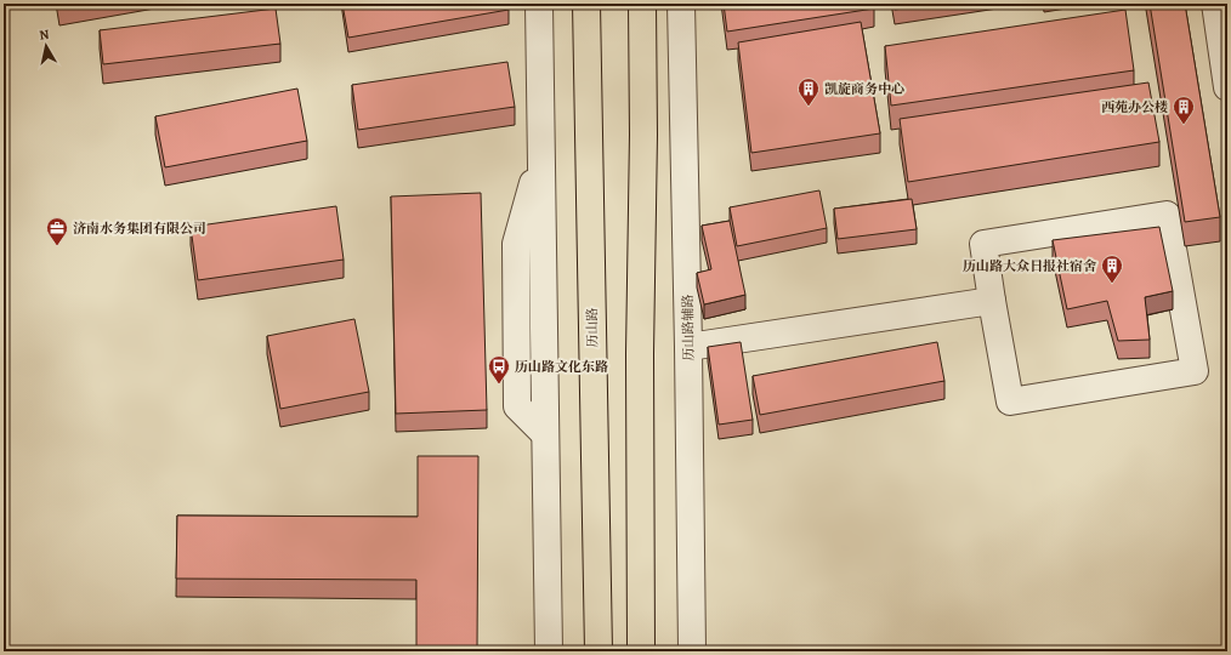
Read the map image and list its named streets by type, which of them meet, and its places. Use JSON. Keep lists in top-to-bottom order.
{
  "streets": {
    "main road": ["历山路"],
    "street": ["历山路辅路"]
  },
  "places": {
    "building": ["凯旋商务中心", "西苑办公楼", "历山路大众日报社宿舍"],
    "office": ["济南水务集团有限公司"],
    "bus stop": ["历山路文化东路"]
  },
  "north": "top"
}
